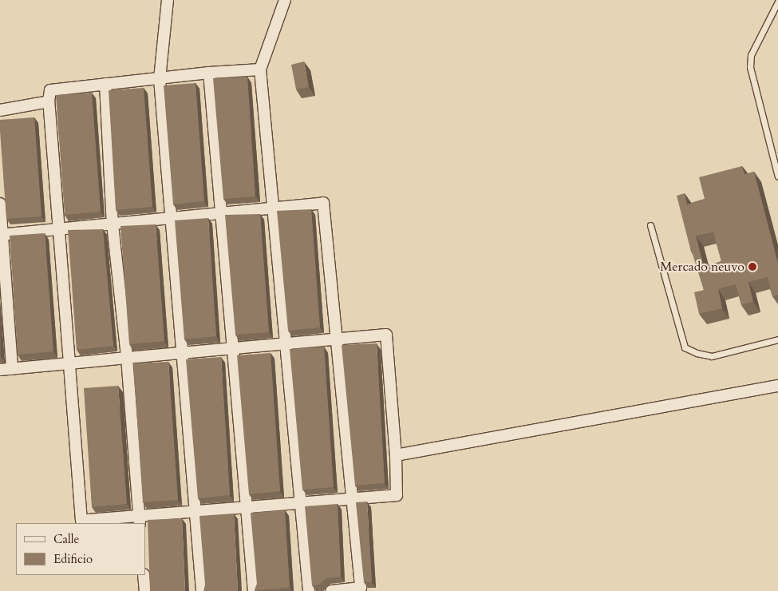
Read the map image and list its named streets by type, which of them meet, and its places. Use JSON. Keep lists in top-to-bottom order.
{
  "places": ["Mercado neuvo"],
  "legend": ["Calle", "Edificio"]
}
